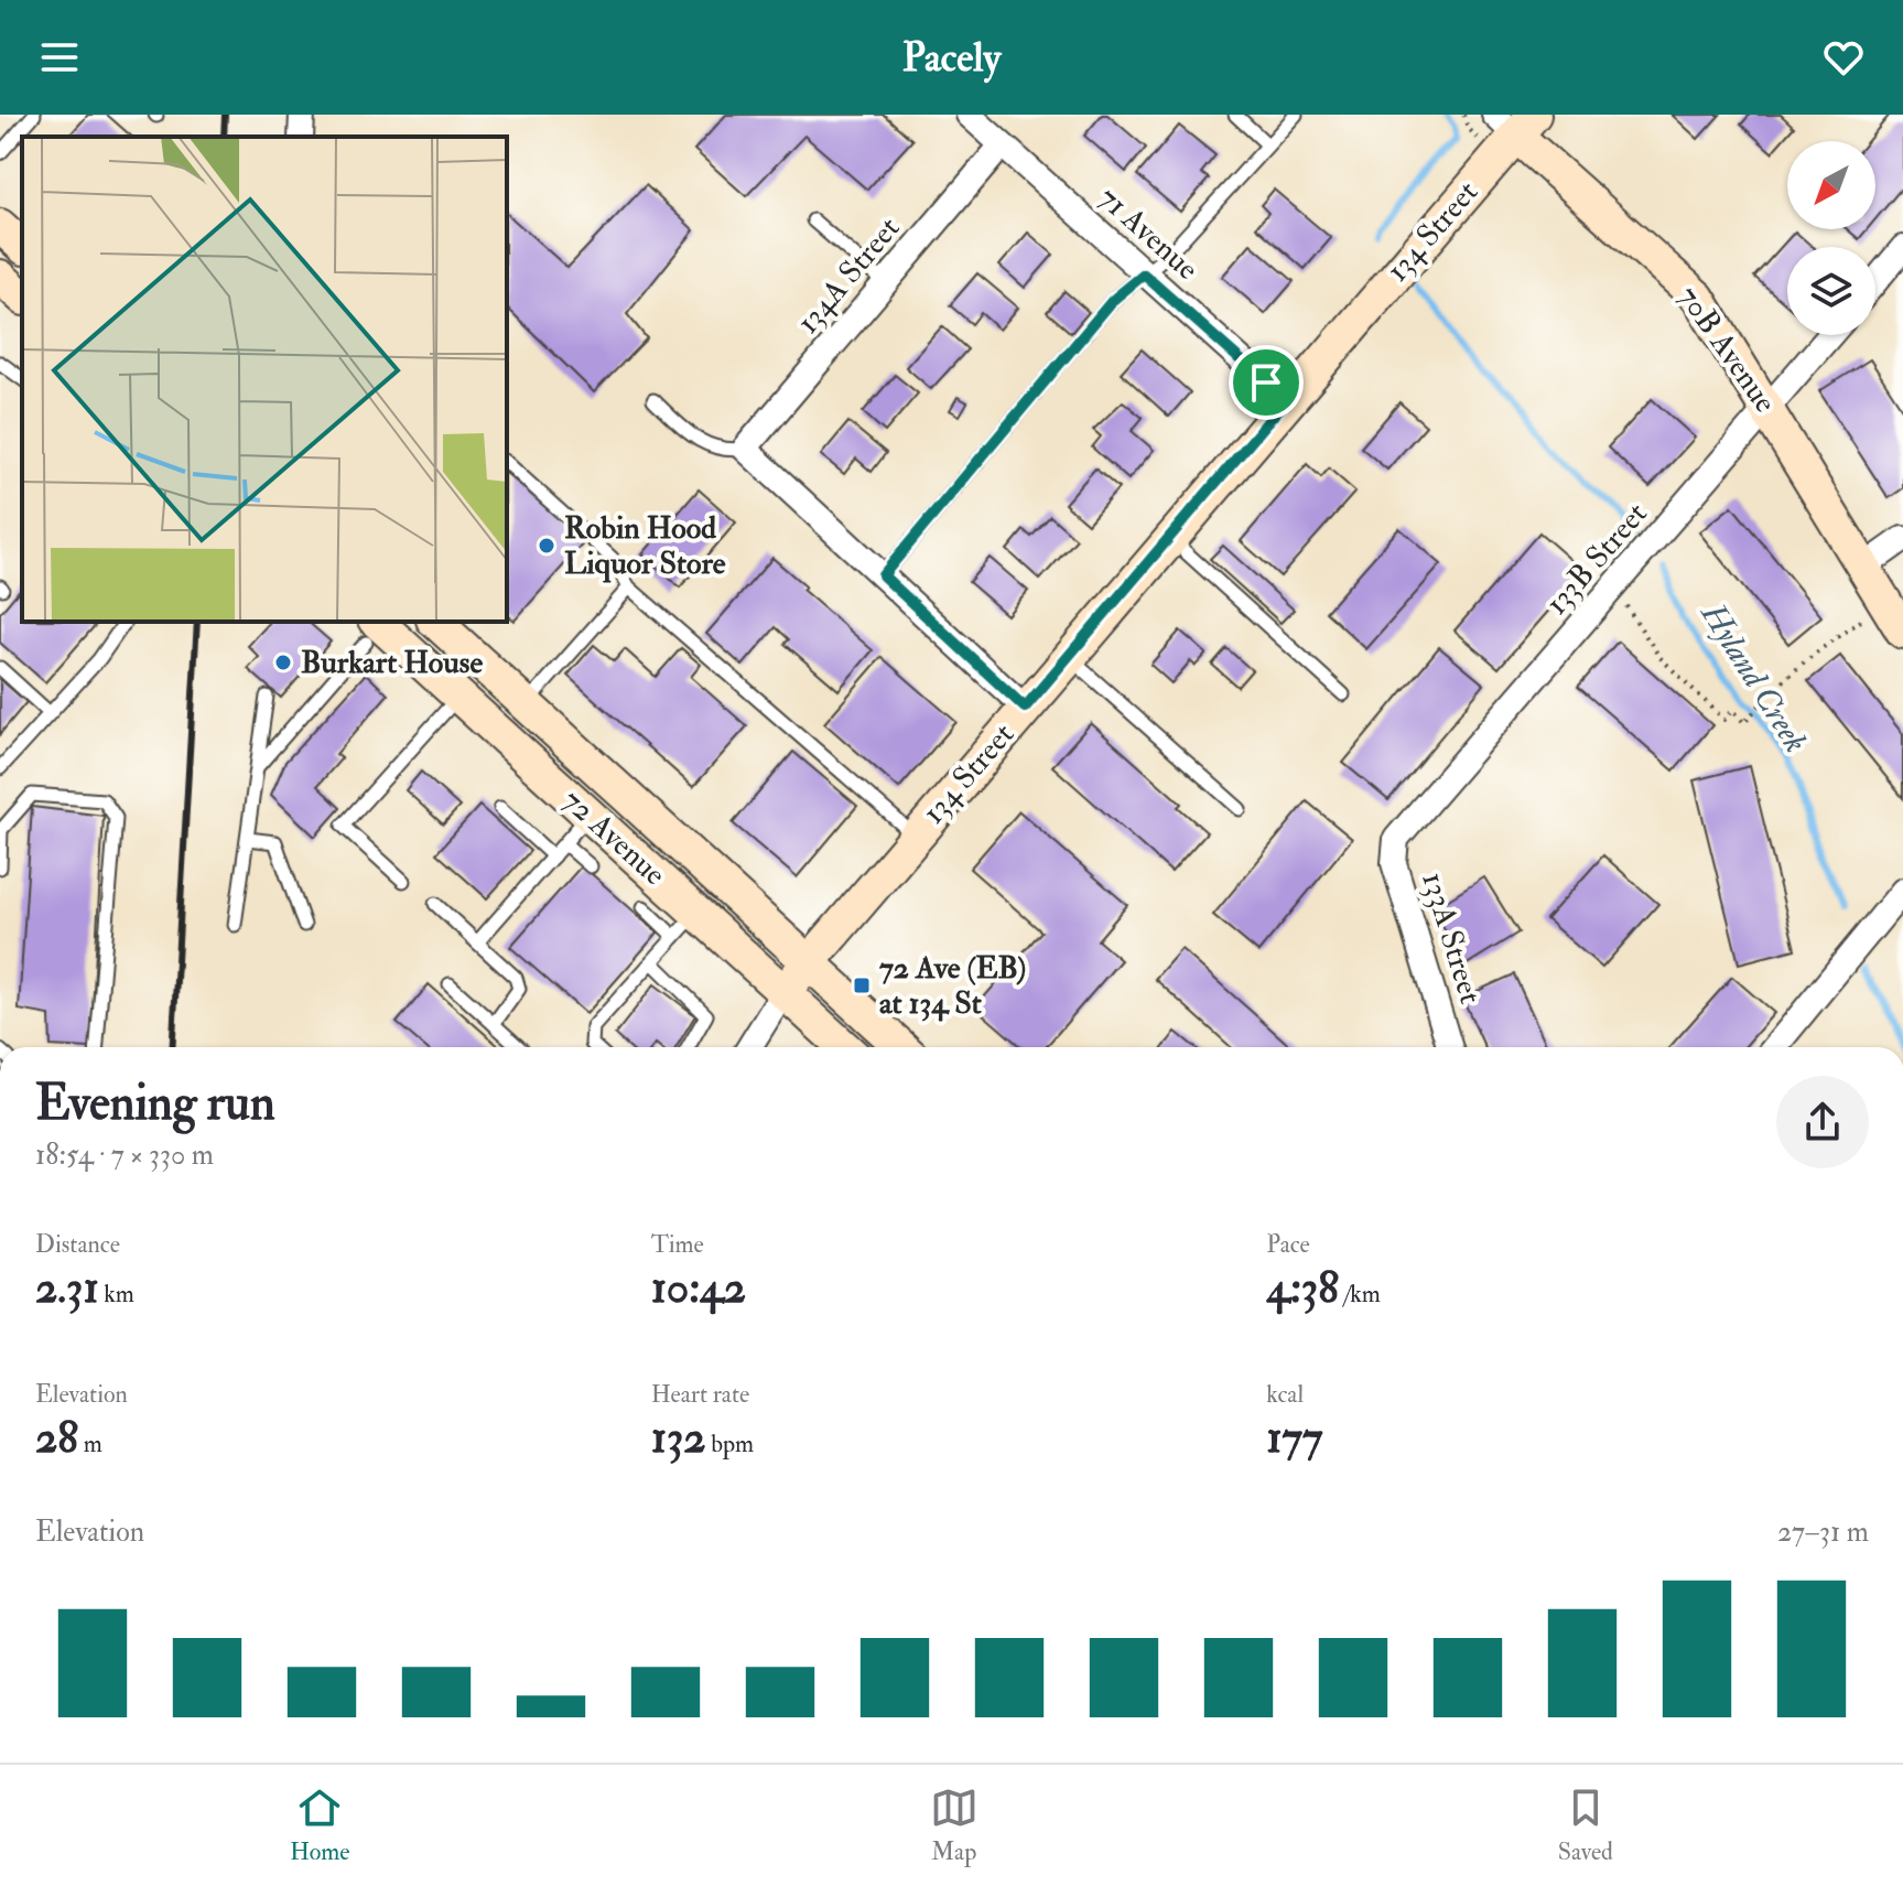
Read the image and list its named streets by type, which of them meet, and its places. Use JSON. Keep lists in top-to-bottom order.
{
  "streets": {
    "street": [
      "134 Street",
      "71 Avenue",
      "134A Street",
      "70B Avenue",
      "133B Street",
      "72 Avenue",
      "133A Street"
    ]
  },
  "crossings": [
    ["134 Street", "71 Avenue"],
    ["134 Street", "70B Avenue"],
    ["134 Street", "72 Avenue"],
    ["71 Avenue", "134A Street"],
    ["70B Avenue", "133B Street"],
    ["133B Street", "133A Street"]
  ],
  "water": ["Hyland Creek"],
  "places": {
    "other": ["Robin Hood Liquor Store", "Burkart House"],
    "transit": ["72 Ave (EB) at 134 St"]
  },
  "north": "bottom left",
  "page": {
    "header": "Pacely",
    "heading": ["Evening run", "18:54 · 7 × 330 m"],
    "stats": [
      ["Distance", "2.31 km"],
      ["Time", "10:42"],
      ["Pace", "4:38 /km"],
      ["Elevation", "28 m"],
      ["Heart rate", "132 bpm"],
      ["kcal", "177"]
    ],
    "chart": ["Elevation", "27–31 m"],
    "tabs": ["Home", "Map", "Saved"]
  }
}
